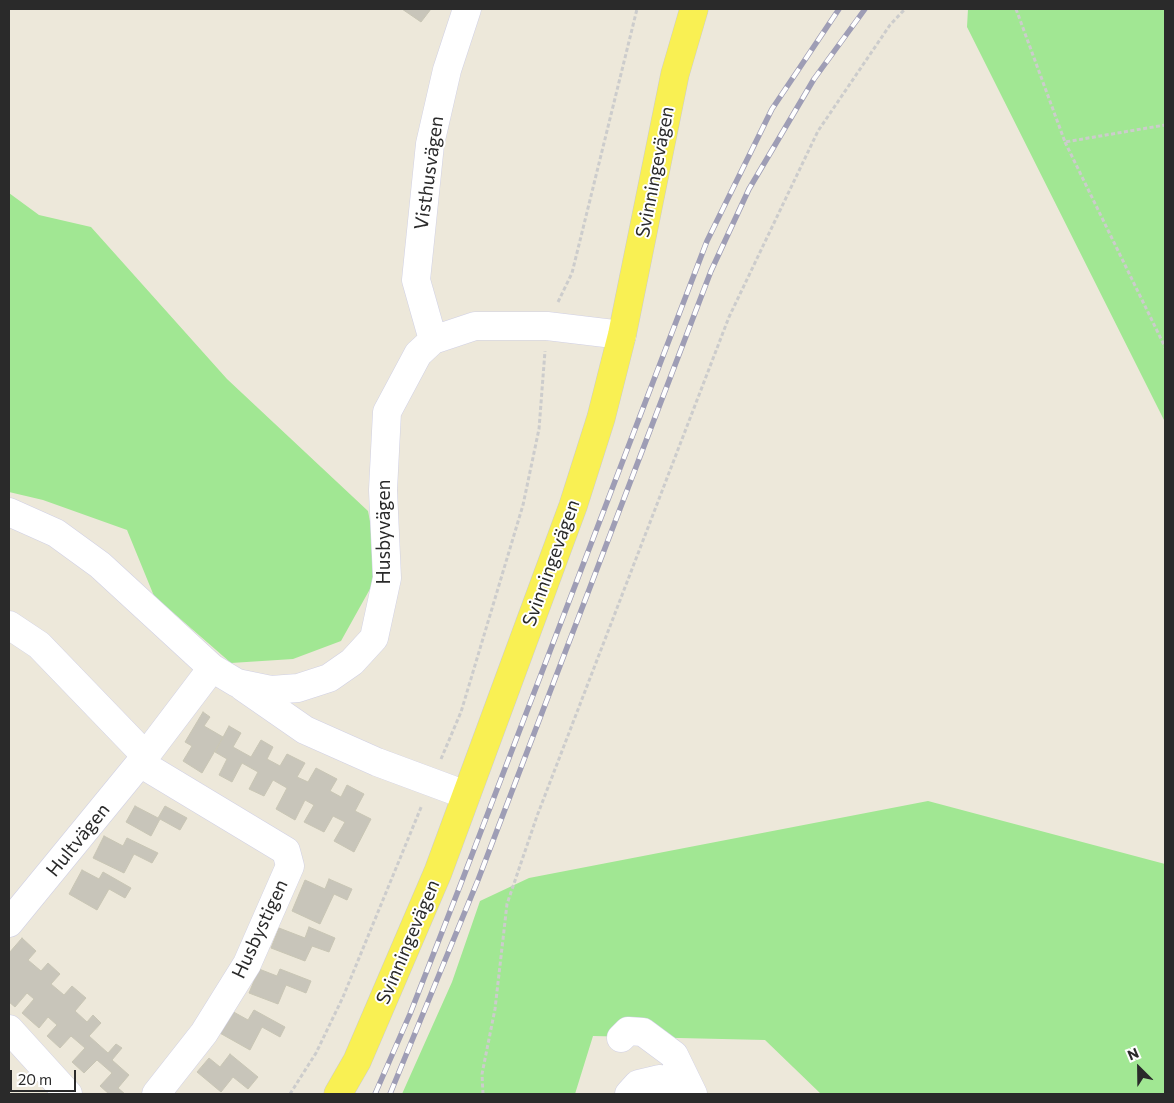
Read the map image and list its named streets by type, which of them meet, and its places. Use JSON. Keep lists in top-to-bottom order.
{
  "streets": {
    "main road": ["Svinningevägen"],
    "street": [
      "Visthusvägen",
      "Husbyvägen",
      "Hultvägen",
      "Husbystigen"
    ]
  },
  "crossings": [
    ["Svinningevägen", "Husbyvägen"],
    ["Visthusvägen", "Husbyvägen"],
    ["Husbyvägen", "Hultvägen"],
    ["Hultvägen", "Husbystigen"]
  ],
  "scale_bar": "20 m",
  "north": "top left"
}
